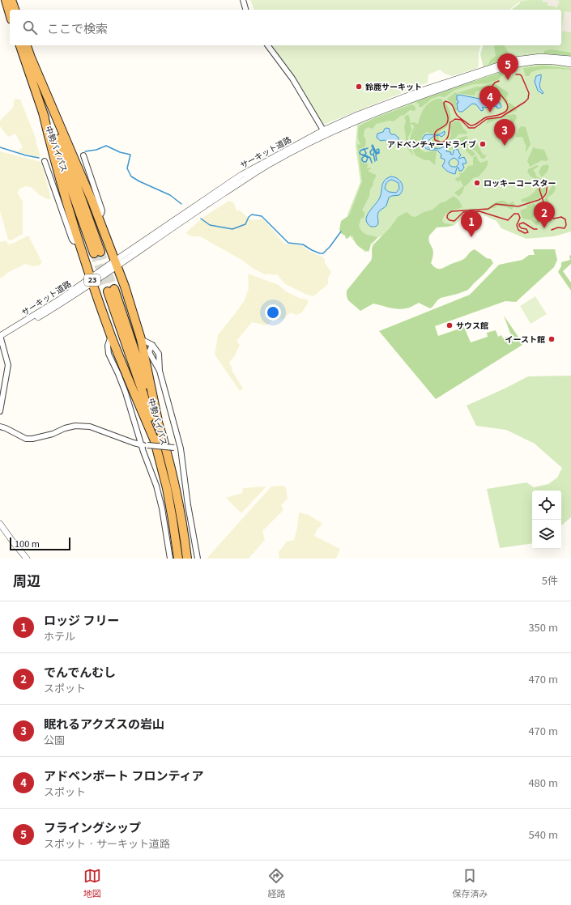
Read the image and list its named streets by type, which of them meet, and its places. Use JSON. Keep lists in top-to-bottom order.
{
  "streets": {
    "highway": ["中勢バイパス", "23"],
    "street": ["サーキット道路"]
  },
  "crossings": [
    ["中勢バイパス", "23"],
    ["サーキット道路", "23"]
  ],
  "places": [
    "鈴鹿サーキット",
    "アドベンチャードライブ",
    "ロッキーコースター",
    "サウス館",
    "イースト館"
  ],
  "scale_bar": "100 m",
  "page": {
    "search": "ここで検索",
    "pins": [
      "5",
      "4",
      "3",
      "2",
      "1"
    ],
    "scale": "100 m",
    "heading": ["周辺", "5件"],
    "list": [
      {
        "mark": "1",
        "name": "ロッジ フリー",
        "note": "ホテル",
        "value": "350 m"
      },
      {
        "mark": "2",
        "name": "でんでんむし",
        "note": "スポット",
        "value": "470 m"
      },
      {
        "mark": "3",
        "name": "眠れるアクズスの岩山",
        "note": "公園",
        "value": "470 m"
      },
      {
        "mark": "4",
        "name": "アドベンボート フロンティア",
        "note": "スポット",
        "value": "480 m"
      },
      {
        "mark": "5",
        "name": "フライングシップ",
        "note": "スポット · サーキット道路",
        "value": "540 m"
      }
    ],
    "nav": ["地図", "経路", "保存済み"]
  }
}
